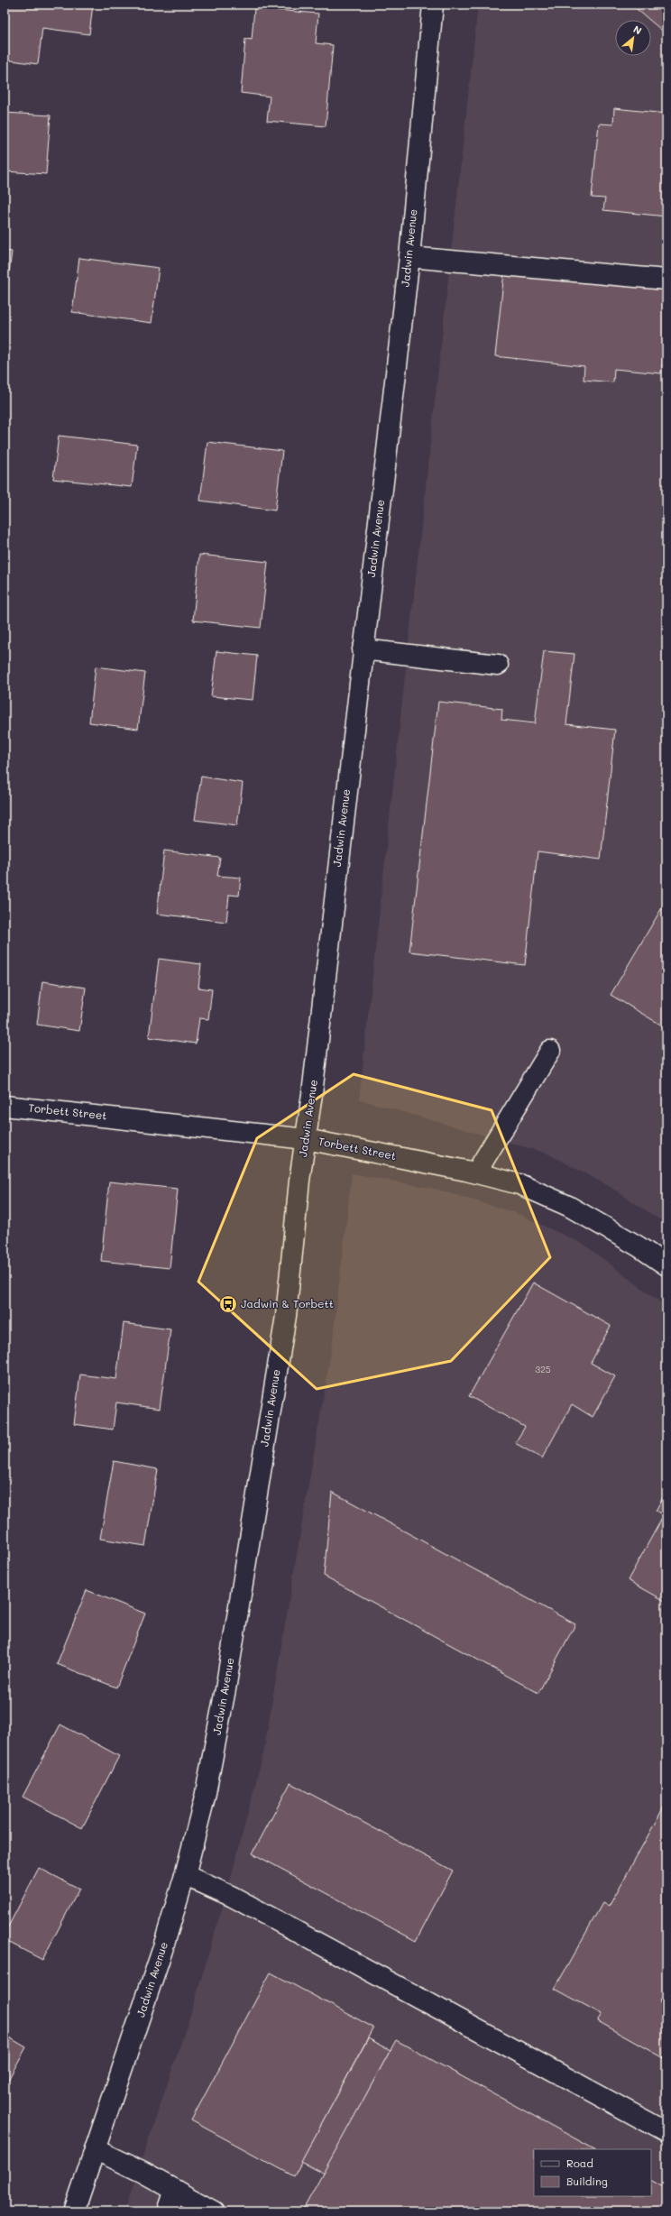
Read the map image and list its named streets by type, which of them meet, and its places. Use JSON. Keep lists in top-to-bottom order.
{
  "streets": {
    "main road": ["Jadwin Avenue", "Torbett Street"]
  },
  "crossings": [
    ["Jadwin Avenue", "Torbett Street"]
  ],
  "places": {
    "bus stop": ["Jadwin & Torbett"]
  },
  "house_numbers": ["325"],
  "legend": ["Road", "Building"],
  "north": "top right"
}
